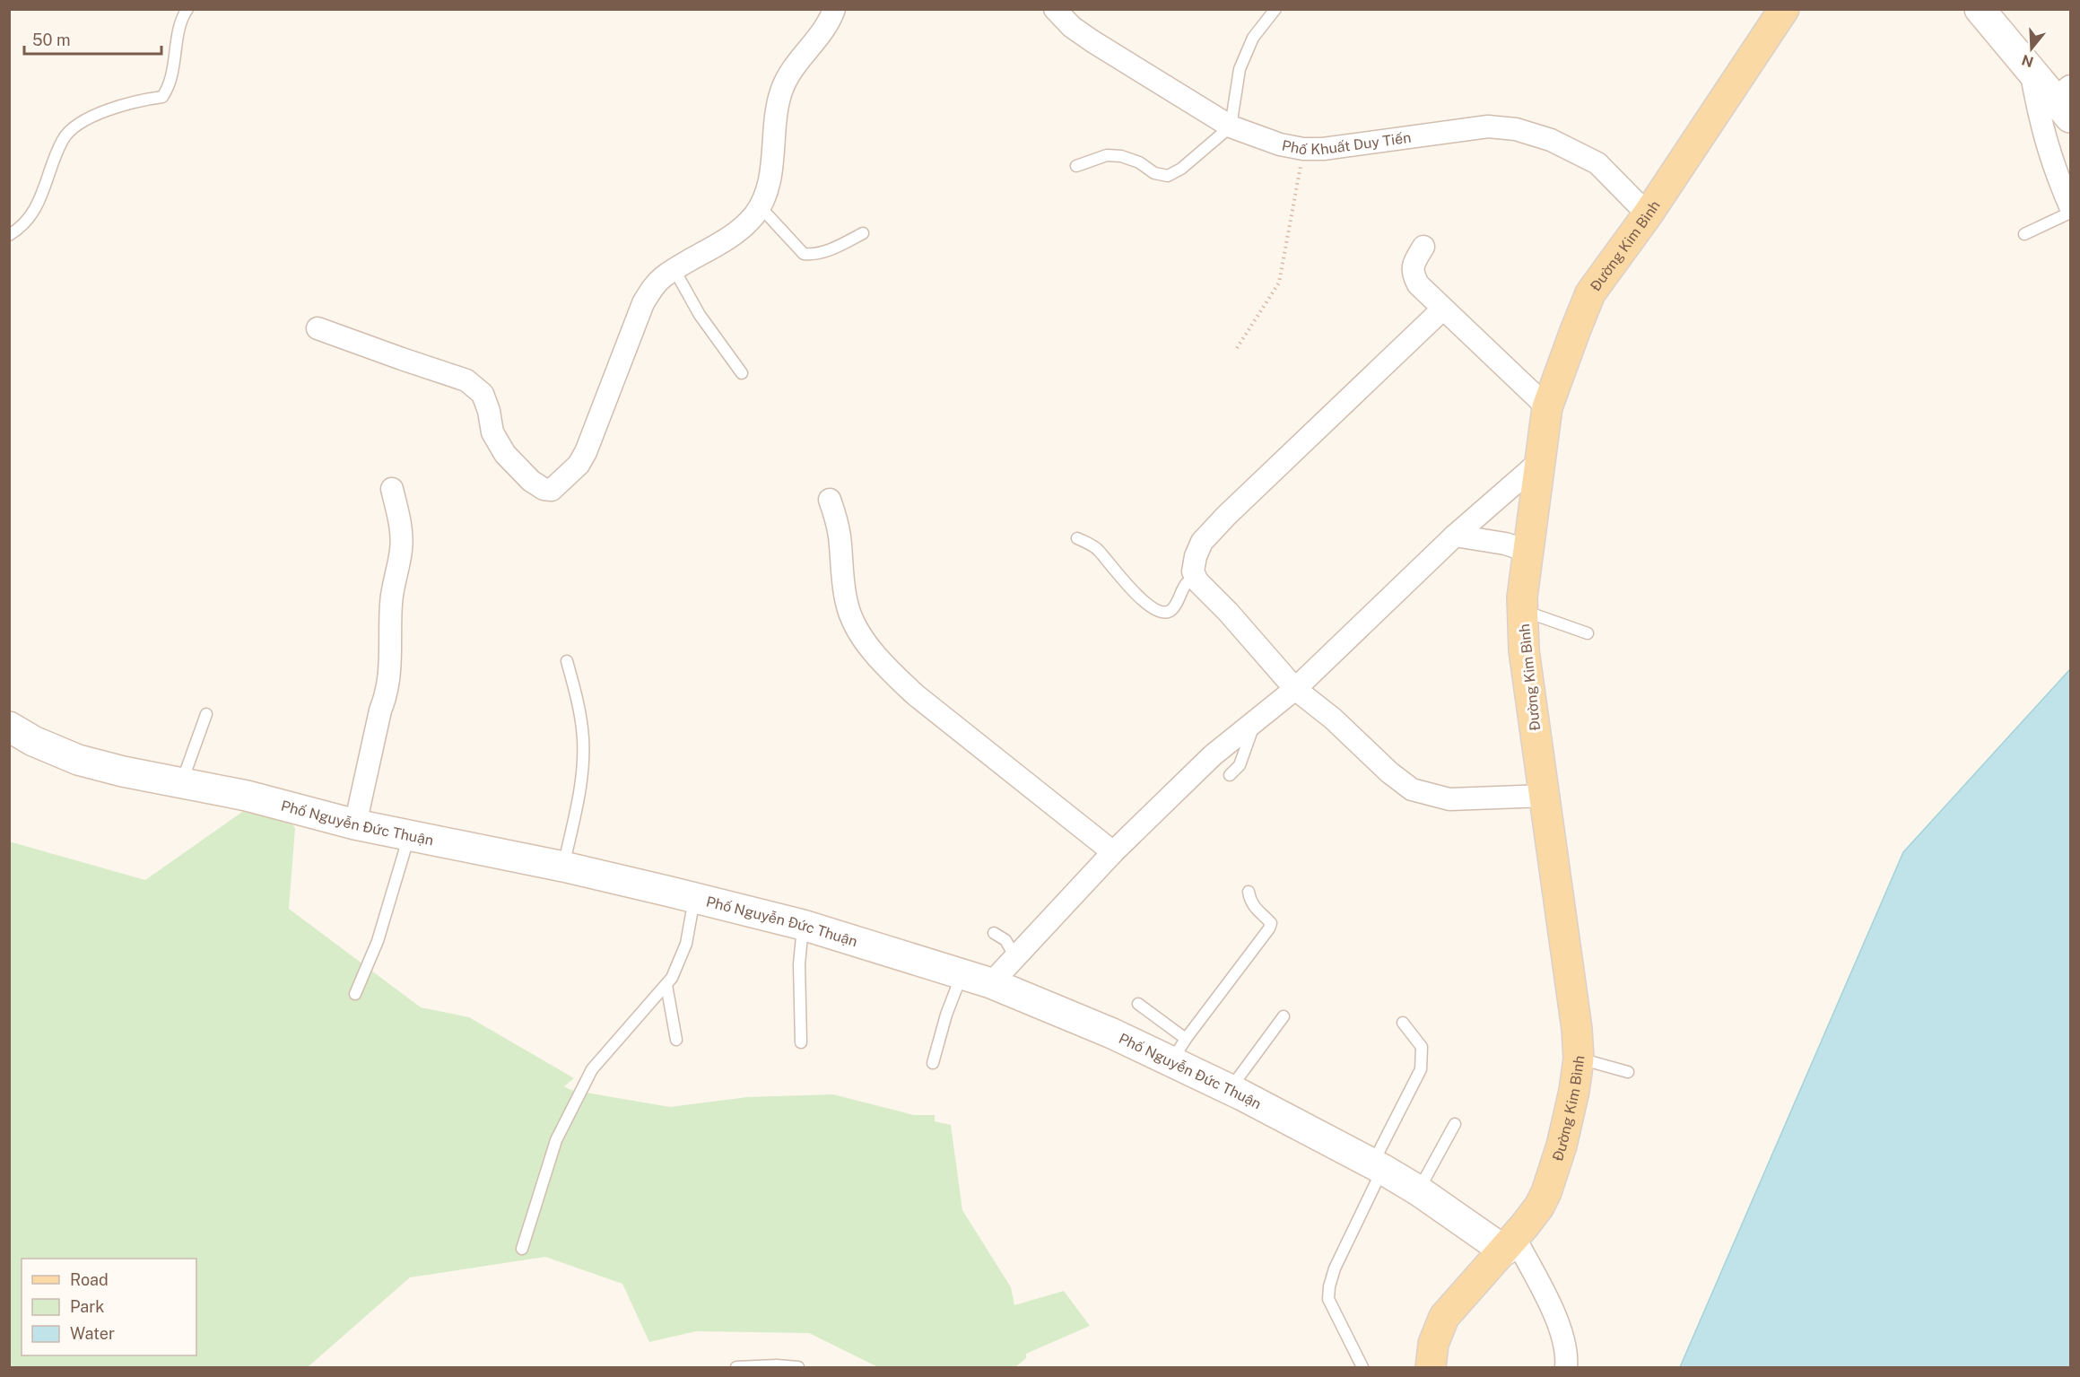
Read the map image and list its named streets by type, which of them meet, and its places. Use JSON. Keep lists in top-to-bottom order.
{
  "streets": {
    "main road": ["Đường Kim Bình"],
    "street": ["Phố Khuất Duy Tiến", "Phố Nguyễn Đức Thuận"]
  },
  "crossings": [
    ["Phố Khuất Duy Tiến", "Đường Kim Bình"],
    ["Đường Kim Bình", "Phố Nguyễn Đức Thuận"]
  ],
  "legend": ["Road", "Park", "Water"],
  "scale_bar": "50 m",
  "north": "bottom"
}
